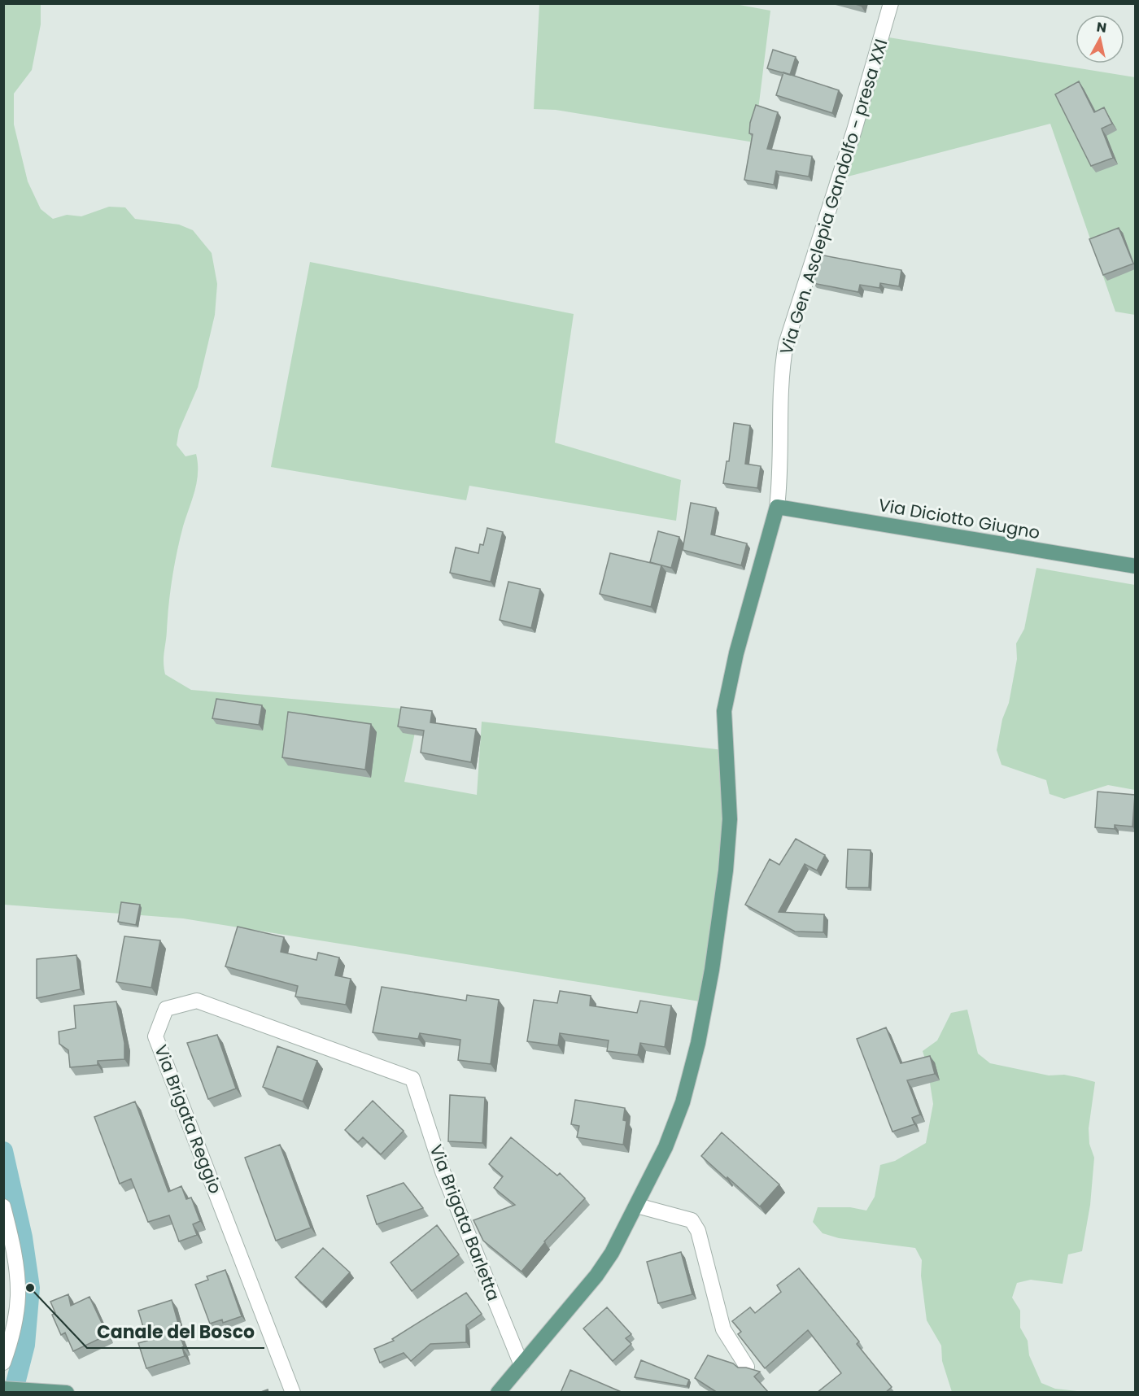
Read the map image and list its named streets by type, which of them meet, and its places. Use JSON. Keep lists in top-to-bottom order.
{
  "streets": {
    "main road": ["Via Diciotto Giugno"],
    "street": ["Via Gen. Asclepia Gandolfo - presa XXI", "Via Brigata Reggio", "Via Brigata Barletta"]
  },
  "crossings": [
    ["Via Gen. Asclepia Gandolfo - presa XXI", "Via Diciotto Giugno"],
    ["Via Brigata Reggio", "Via Brigata Barletta"]
  ],
  "places": ["Canale del Bosco"],
  "north": "top"
}
